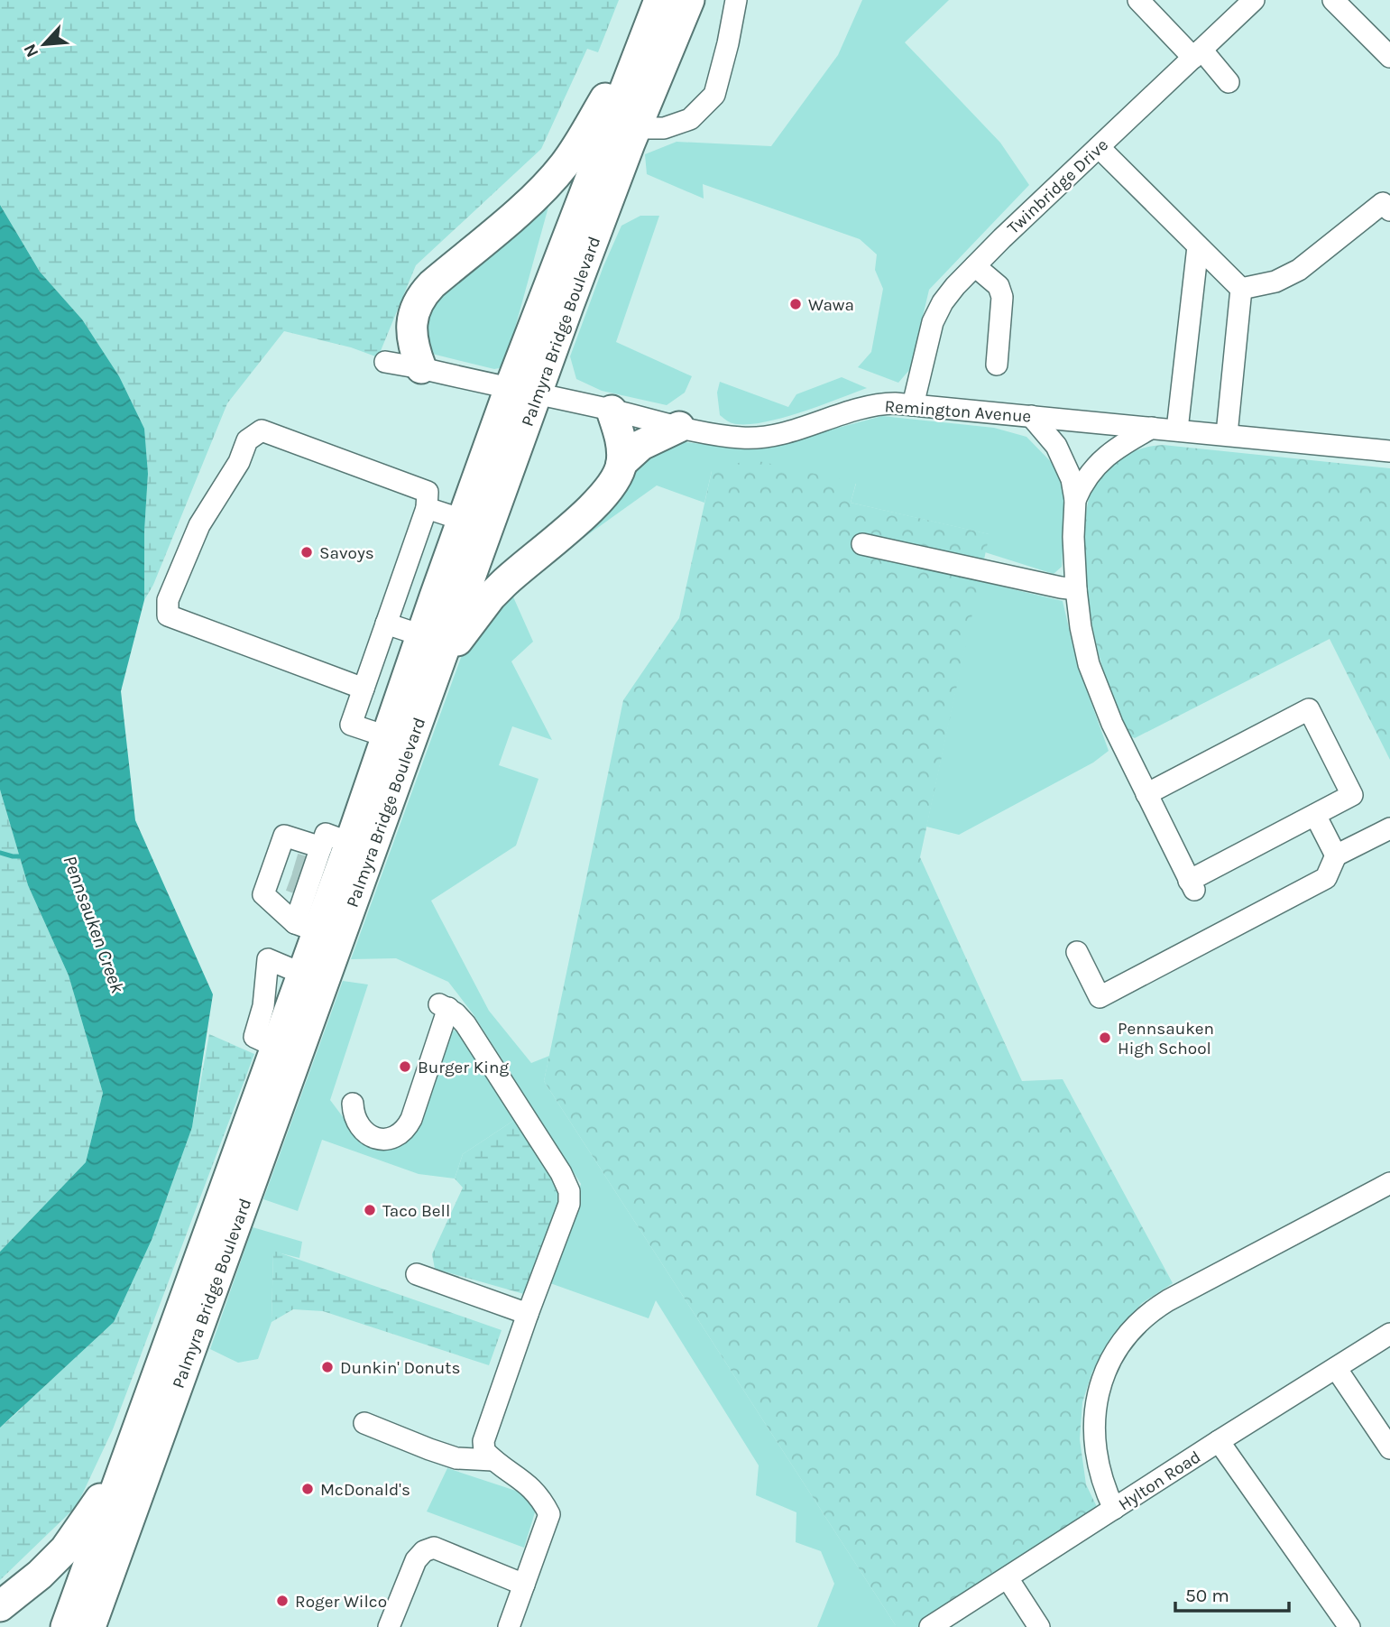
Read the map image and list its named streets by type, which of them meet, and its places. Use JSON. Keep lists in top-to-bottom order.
{
  "streets": {
    "highway": ["Palmyra Bridge Boulevard"],
    "street": ["Twinbridge Drive", "Remington Avenue", "Hylton Road"]
  },
  "crossings": [
    ["Twinbridge Drive", "Remington Avenue"],
    ["Palmyra Bridge Boulevard", "Remington Avenue"]
  ],
  "water": ["Pennsauken Creek"],
  "places": [
    "Wawa",
    "Savoys",
    "Pennsauken High School",
    "Burger King",
    "Taco Bell",
    "Dunkin' Donuts",
    "McDonald's",
    "Roger Wilco"
  ],
  "scale_bar": "50 m",
  "north": "bottom left"
}
